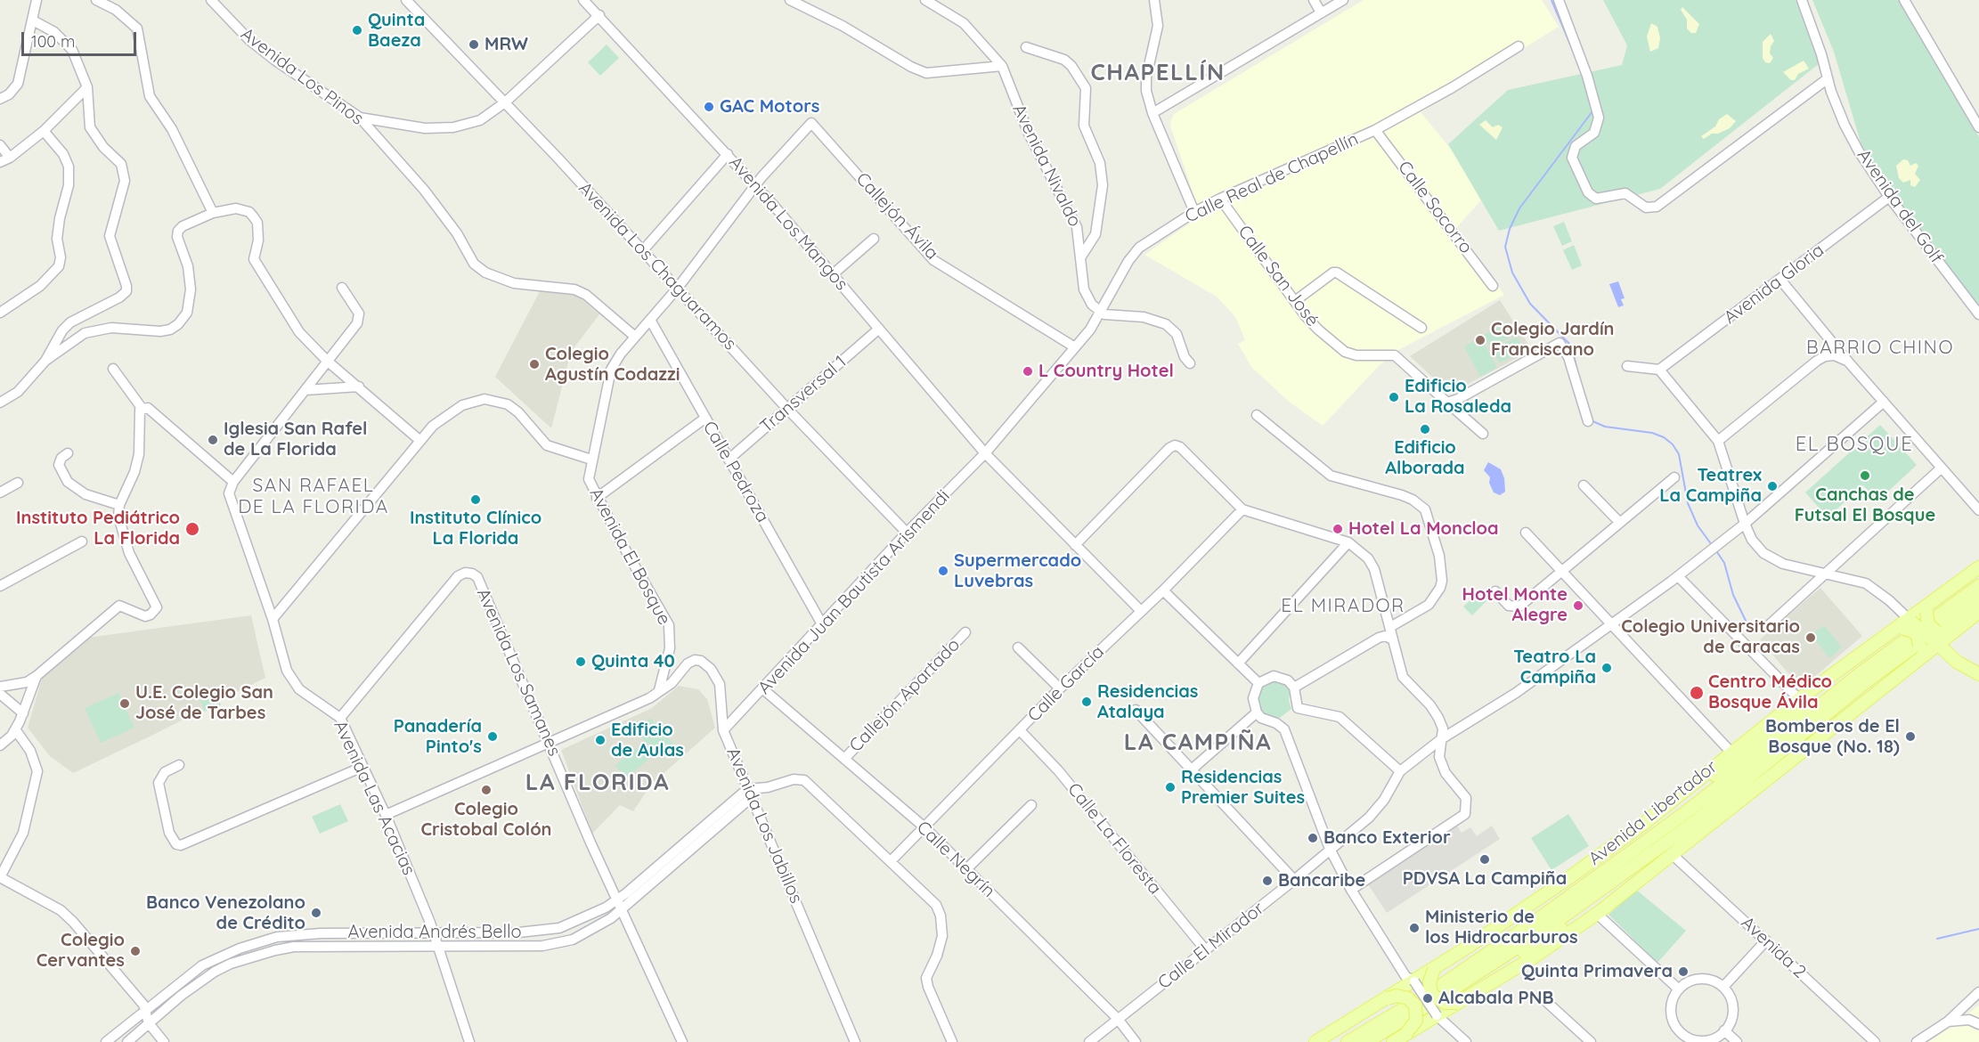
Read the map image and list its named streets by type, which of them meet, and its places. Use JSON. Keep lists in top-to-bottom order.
{
  "streets": {
    "main road": ["Avenida Libertador"],
    "street": [
      "Avenida Los Pinos",
      "Avenida Nivaldo",
      "Calle Real de Chapellín",
      "Avenida del Golf",
      "Calle Socorro",
      "Callejón Ávila",
      "Avenida Los Mangos",
      "Avenida Los Chaguaramos",
      "Calle San José",
      "Avenida Gloria",
      "Transversal 1",
      "Calle Pedroza",
      "Avenida El Bosque",
      "Avenida Juan Bautista Arismendi",
      "Avenida Los Samanes",
      "Calle García",
      "Callejón Apartado",
      "Avenida Las Acacias",
      "Avenida Los Jabillos",
      "Calle La Floresta",
      "Calle Negrín",
      "Avenida Andrés Bello",
      "Calle El Mirador",
      "Avenida 2"
    ]
  },
  "crossings": [
    ["Avenida Los Pinos", "Avenida El Bosque"],
    ["Avenida Nivaldo", "Calle Real de Chapellín"],
    ["Calle Real de Chapellín", "Calle Socorro"],
    ["Calle Real de Chapellín", "Callejón Ávila"],
    ["Calle Real de Chapellín", "Avenida Los Mangos"],
    ["Calle Real de Chapellín", "Calle San José"],
    ["Calle Real de Chapellín", "Avenida Juan Bautista Arismendi"],
    ["Avenida del Golf", "Avenida Gloria"],
    ["Callejón Ávila", "Avenida El Bosque"],
    ["Avenida Los Mangos", "Transversal 1"],
    ["Avenida Los Mangos", "Avenida El Bosque"],
    ["Avenida Los Mangos", "Avenida Juan Bautista Arismendi"],
    ["Avenida Los Mangos", "Calle García"],
    ["Avenida Los Chaguaramos", "Transversal 1"],
    ["Avenida Los Chaguaramos", "Avenida El Bosque"],
    ["Avenida Los Chaguaramos", "Avenida Juan Bautista Arismendi"],
    ["Transversal 1", "Calle Pedroza"],
    ["Calle Pedroza", "Avenida El Bosque"],
    ["Calle Pedroza", "Avenida Juan Bautista Arismendi"],
    ["Avenida El Bosque", "Avenida Los Jabillos"],
    ["Avenida Juan Bautista Arismendi", "Avenida Los Jabillos"],
    ["Avenida Juan Bautista Arismendi", "Calle Negrín"],
    ["Avenida Los Samanes", "Avenida Las Acacias"],
    ["Avenida Los Samanes", "Avenida Andrés Bello"],
    ["Calle García", "Calle La Floresta"],
    ["Calle García", "Calle Negrín"],
    ["Callejón Apartado", "Calle Negrín"],
    ["Avenida Las Acacias", "Avenida Andrés Bello"],
    ["Avenida Los Jabillos", "Avenida Andrés Bello"],
    ["Calle La Floresta", "Calle El Mirador"],
    ["Calle Negrín", "Calle El Mirador"]
  ],
  "districts": [
    "CHAPELLÍN",
    "BARRIO CHINO",
    "EL BOSQUE",
    "SAN RAFAEL DE LA FLORIDA",
    "EL MIRADOR",
    "LA CAMPIÑA",
    "LA FLORIDA"
  ],
  "places": [
    "Quinta Baeza",
    "MRW",
    "GAC Motors",
    "Colegio Jardín Franciscano",
    "Colegio Agustín Codazzi",
    "L Country Hotel",
    "Edificio La Rosaleda",
    "Edificio Alborada",
    "Iglesia San Rafel de La Florida",
    "Canchas de Futsal El Bosque",
    "Teatrex La Campiña",
    "Instituto Clínico La Florida",
    "Instituto Pediátrico La Florida",
    "Hotel La Moncloa",
    "Supermercado Luvebras",
    "Hotel Monte Alegre",
    "Colegio Universitario de Caracas",
    "Quinta 40",
    "Teatro La Campiña",
    "Centro Médico Bosque Ávila",
    "Residencias Atalaya",
    "U.E. Colegio San José de Tarbes",
    "Panadería Pinto's",
    "Bomberos de El Bosque (No. 18)",
    "Edificio de Aulas",
    "Residencias Premier Suites",
    "Colegio Cristobal Colón",
    "Banco Exterior",
    "PDVSA La Campiña",
    "Bancaribe",
    "Banco Venezolano de Crédito",
    "Ministerio de los Hidrocarburos",
    "Colegio Cervantes",
    "Quinta Primavera",
    "Alcabala PNB"
  ],
  "scale_bar": "100 m"
}
